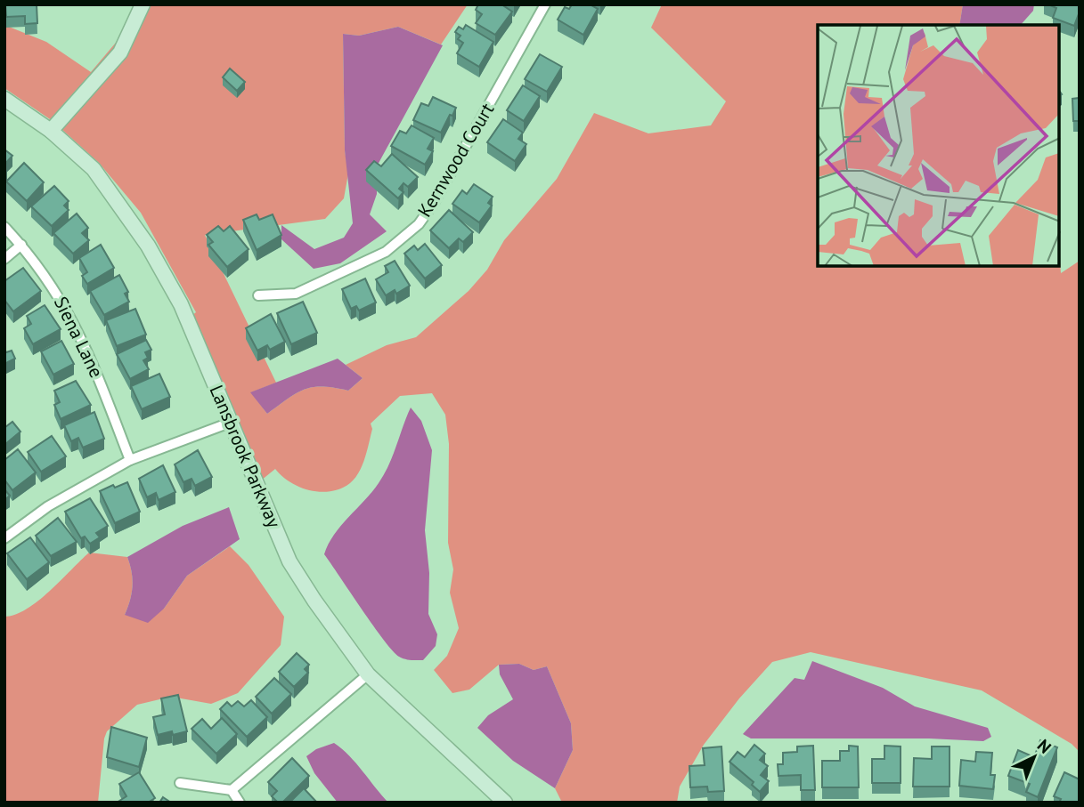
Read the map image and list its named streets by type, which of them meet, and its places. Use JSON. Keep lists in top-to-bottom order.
{
  "streets": {
    "street": ["Kernwood Court", "Siena Lane", "Lansbrook Parkway"]
  },
  "north": "top right"
}
